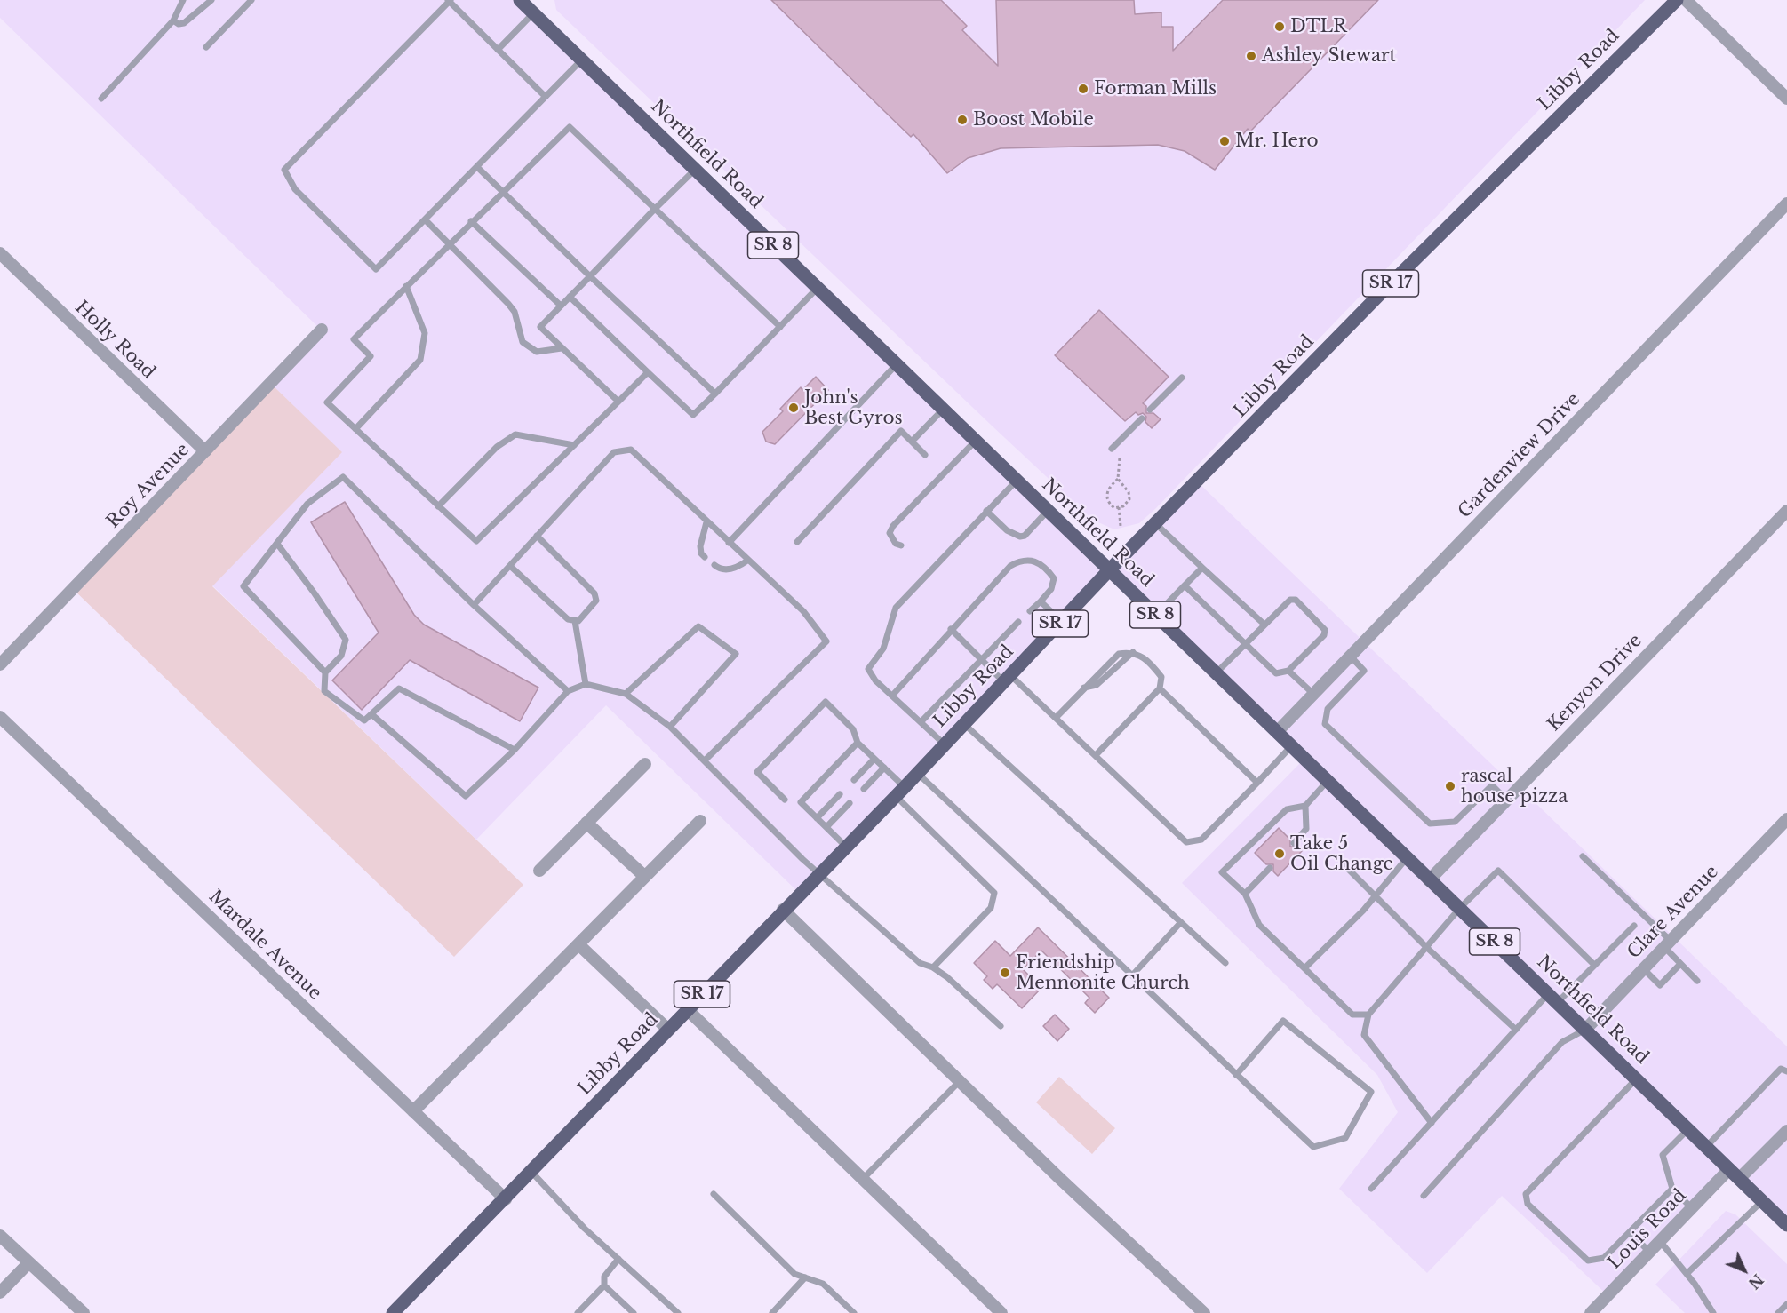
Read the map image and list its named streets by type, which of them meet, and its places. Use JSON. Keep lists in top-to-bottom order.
{
  "streets": {
    "main road": [
      "Libby Road",
      "Northfield Road",
      "SR 8",
      "SR 17"
    ],
    "street": [
      "Holly Road",
      "Gardenview Drive",
      "Roy Avenue",
      "Kenyon Drive",
      "Clare Avenue",
      "Mardale Avenue",
      "Louis Road"
    ]
  },
  "crossings": [
    ["Libby Road", "Northfield Road"],
    ["Libby Road", "Mardale Avenue"],
    ["Northfield Road", "Gardenview Drive"],
    ["Northfield Road", "Kenyon Drive"],
    ["Northfield Road", "Clare Avenue"],
    ["Northfield Road", "Louis Road"],
    ["Holly Road", "Roy Avenue"]
  ],
  "places": [
    "DTLR",
    "Ashley Stewart",
    "Forman Mills",
    "Boost Mobile",
    "Mr. Hero",
    "John's Best Gyros",
    "rascal house pizza",
    "Take 5 Oil Change",
    "Friendship Mennonite Church"
  ],
  "north": "bottom right"
}
